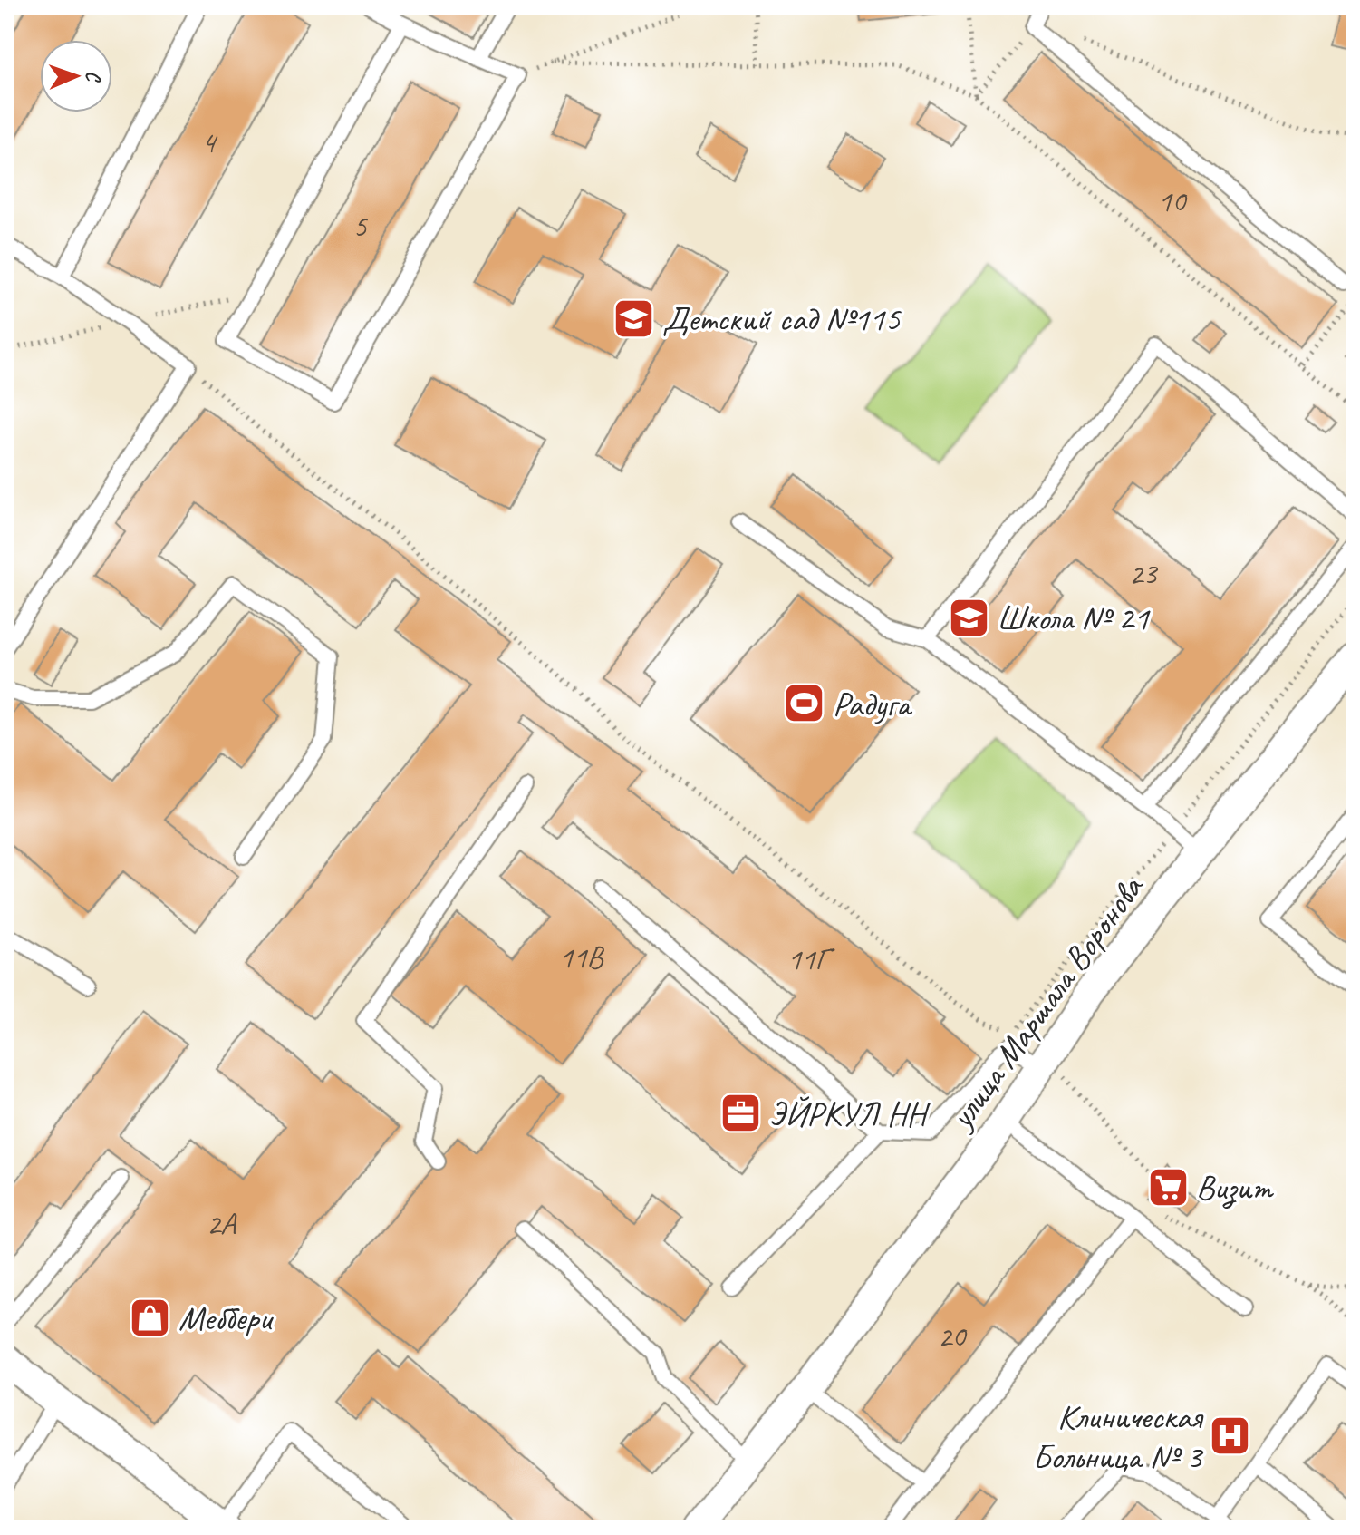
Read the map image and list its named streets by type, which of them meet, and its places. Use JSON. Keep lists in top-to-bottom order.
{
  "streets": {
    "street": ["улица Маршала Воронова"]
  },
  "places": {
    "school or university": ["Детский сад №115", "Школа № 21"],
    "sports": ["Радуга"],
    "office": ["ЭЙРКУЛ НН"],
    "supermarket": ["Визит"],
    "shop": ["Меббери"],
    "hospital": ["Клиническая Больница № 3"]
  },
  "house_numbers": [
    "4",
    "10",
    "5",
    "23",
    "11В",
    "11Г",
    "2А",
    "20"
  ],
  "north": "right"
}
